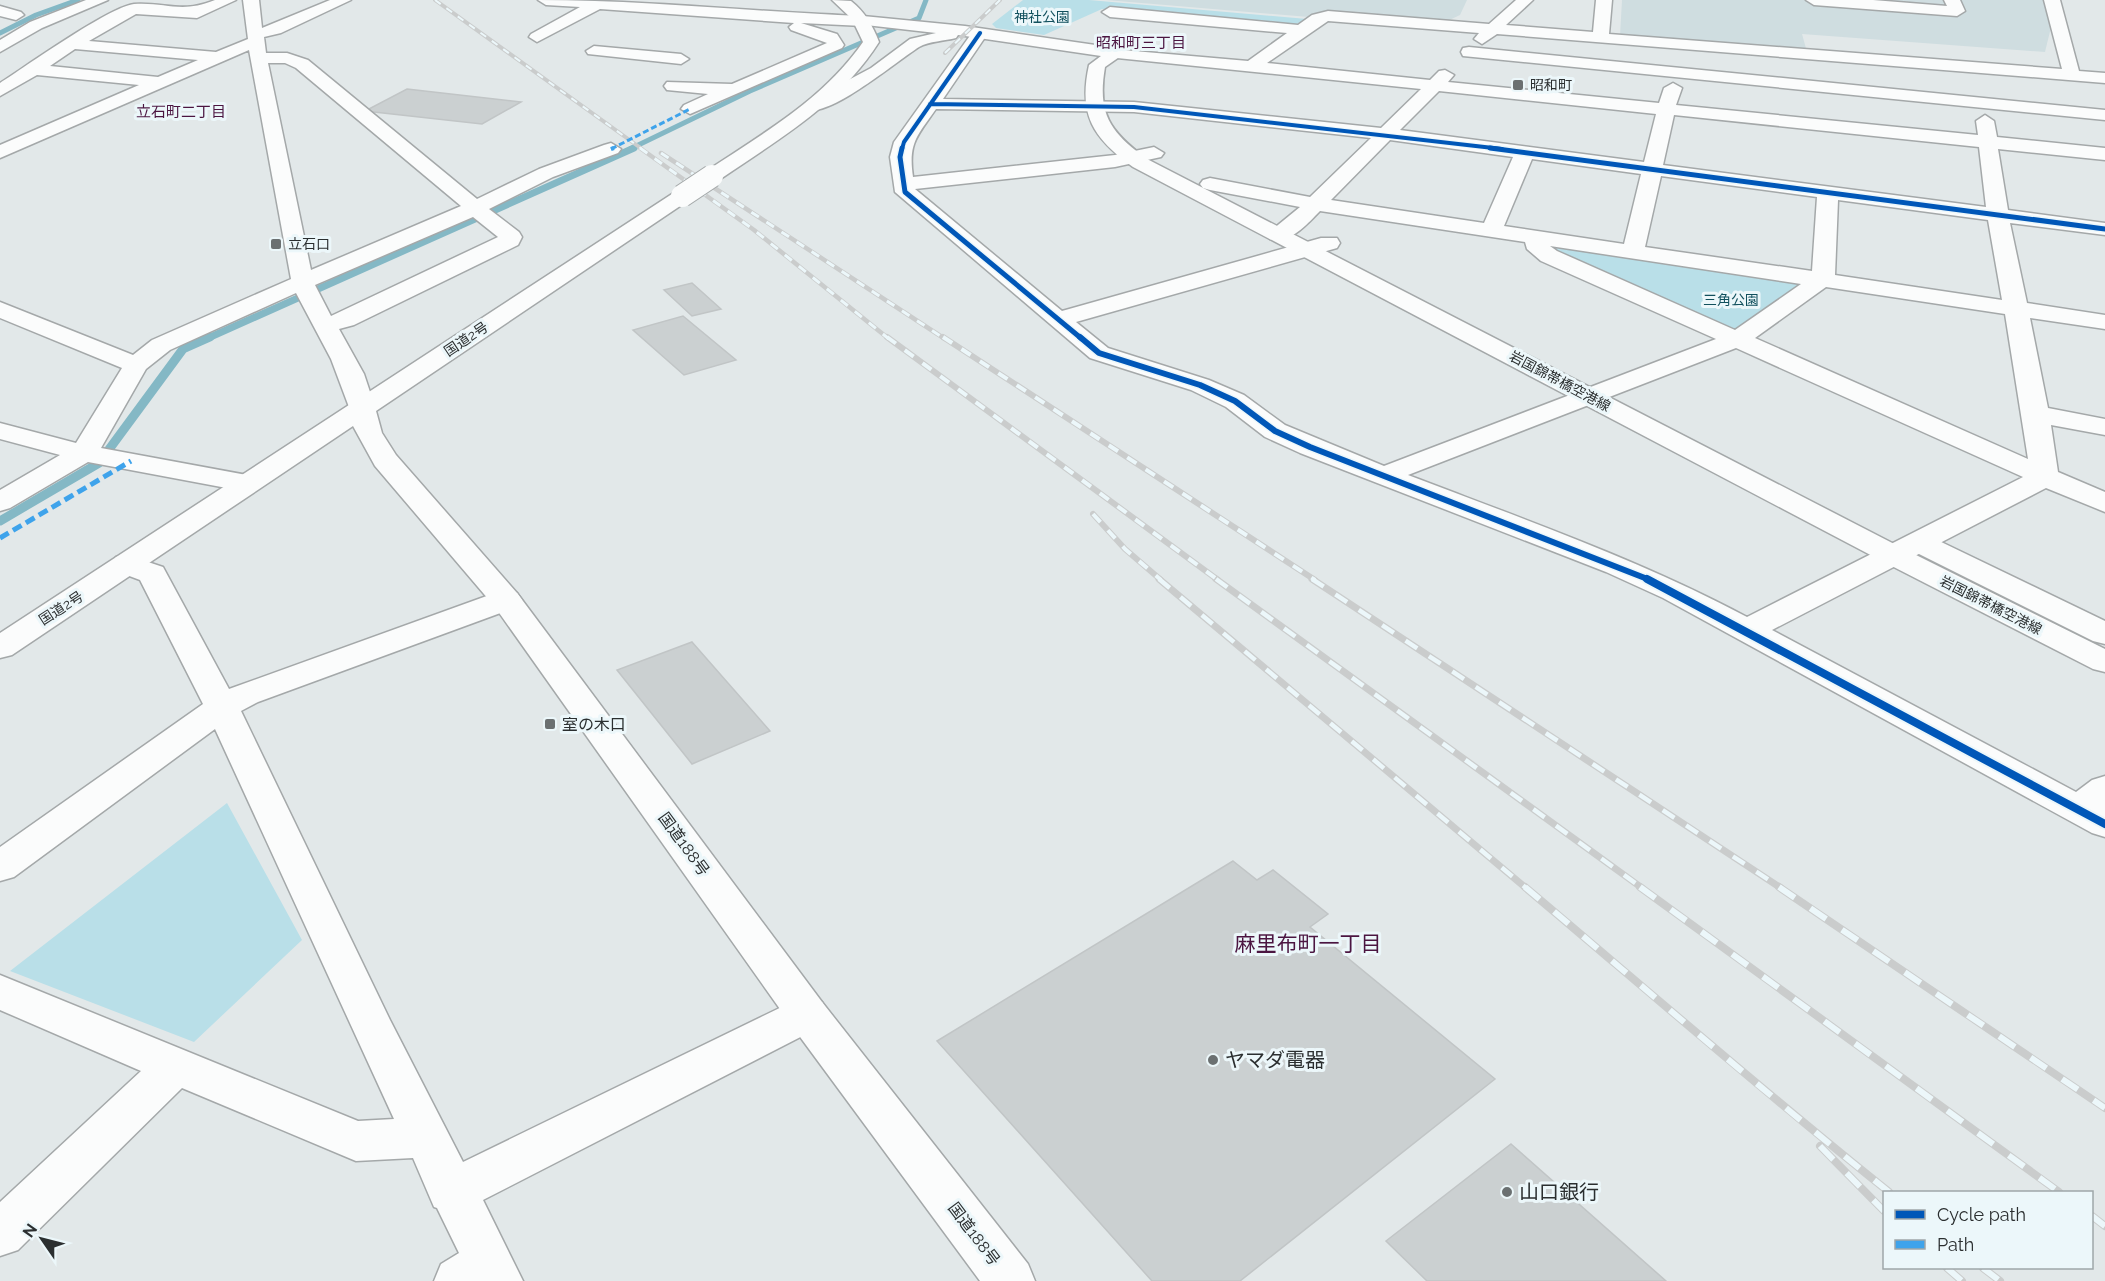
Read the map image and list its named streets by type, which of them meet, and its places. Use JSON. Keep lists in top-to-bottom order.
{
  "streets": {
    "main road": ["国道2号", "岩国錦帯橋空港線", "国道188号"]
  },
  "crossings": [
    ["国道2号", "国道188号"]
  ],
  "districts": ["昭和町三丁目", "立石町二丁目", "麻里布町一丁目"],
  "parks": ["神社公園", "三角公園"],
  "places": {
    "transit": ["昭和町", "立石口", "室の木口"],
    "other": ["ヤマダ電器", "山口銀行"]
  },
  "legend": ["Cycle path", "Path"],
  "north": "top left"
}
